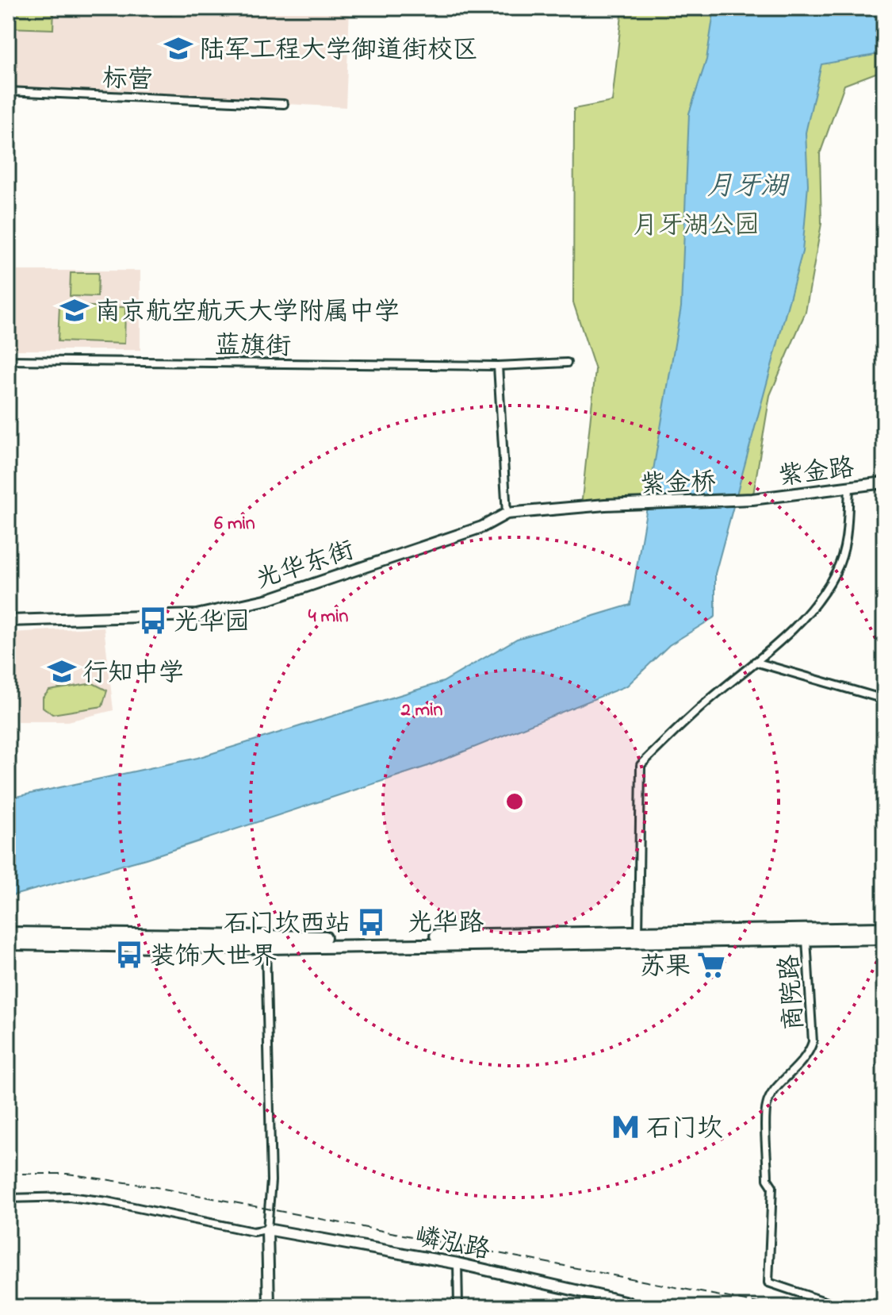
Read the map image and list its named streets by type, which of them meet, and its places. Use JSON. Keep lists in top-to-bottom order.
{
  "streets": {
    "main road": ["光华路"],
    "street": [
      "标营",
      "蓝旗街",
      "紫金路",
      "紫金桥",
      "光华东街",
      "商院路",
      "嶙泓路"
    ]
  },
  "crossings": [
    ["紫金路", "紫金桥"],
    ["紫金桥", "光华东街"],
    ["光华路", "商院路"]
  ],
  "water": ["月牙湖"],
  "parks": ["月牙湖公园"],
  "places": {
    "school or university": ["陆军工程大学御道街校区", "南京航空航天大学附属中学", "行知中学"],
    "bus stop": ["光华园", "石门坎西站", "装饰大世界"],
    "supermarket": ["苏果"],
    "metro station": ["石门坎"]
  },
  "rings": ["6 min", "4 min", "2 min"]
}
